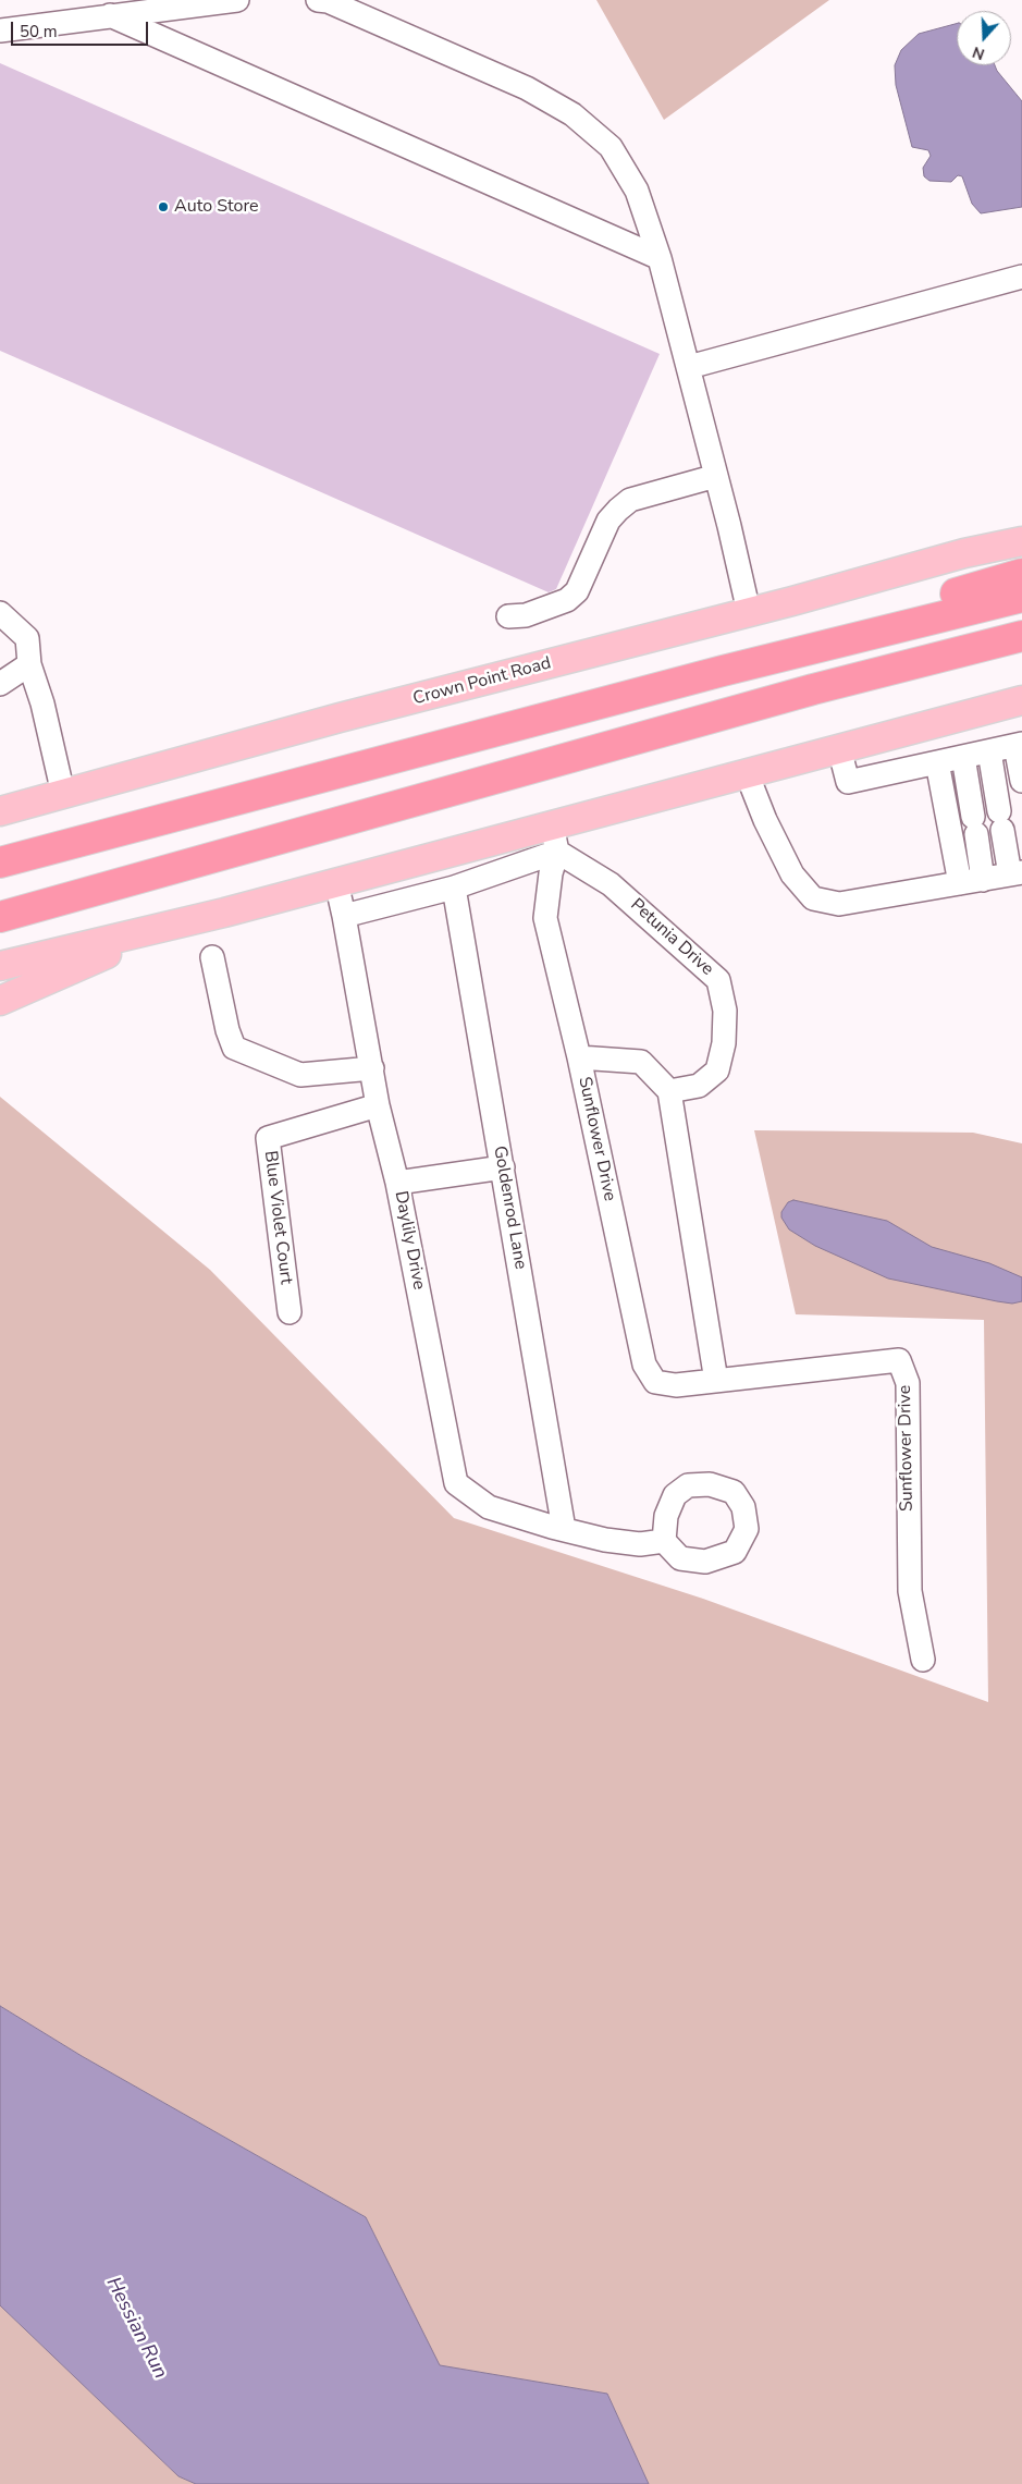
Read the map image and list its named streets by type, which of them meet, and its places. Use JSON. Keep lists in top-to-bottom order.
{
  "streets": {
    "main road": ["Crown Point Road"],
    "street": [
      "Petunia Drive",
      "Sunflower Drive",
      "Goldenrod Lane",
      "Blue Violet Court",
      "Daylily Drive"
    ]
  },
  "crossings": [
    ["Petunia Drive", "Sunflower Drive"],
    ["Goldenrod Lane", "Daylily Drive"],
    ["Blue Violet Court", "Daylily Drive"]
  ],
  "water": ["Hessian Run"],
  "places": ["Auto Store"],
  "scale_bar": "50 m",
  "north": "bottom"
}
